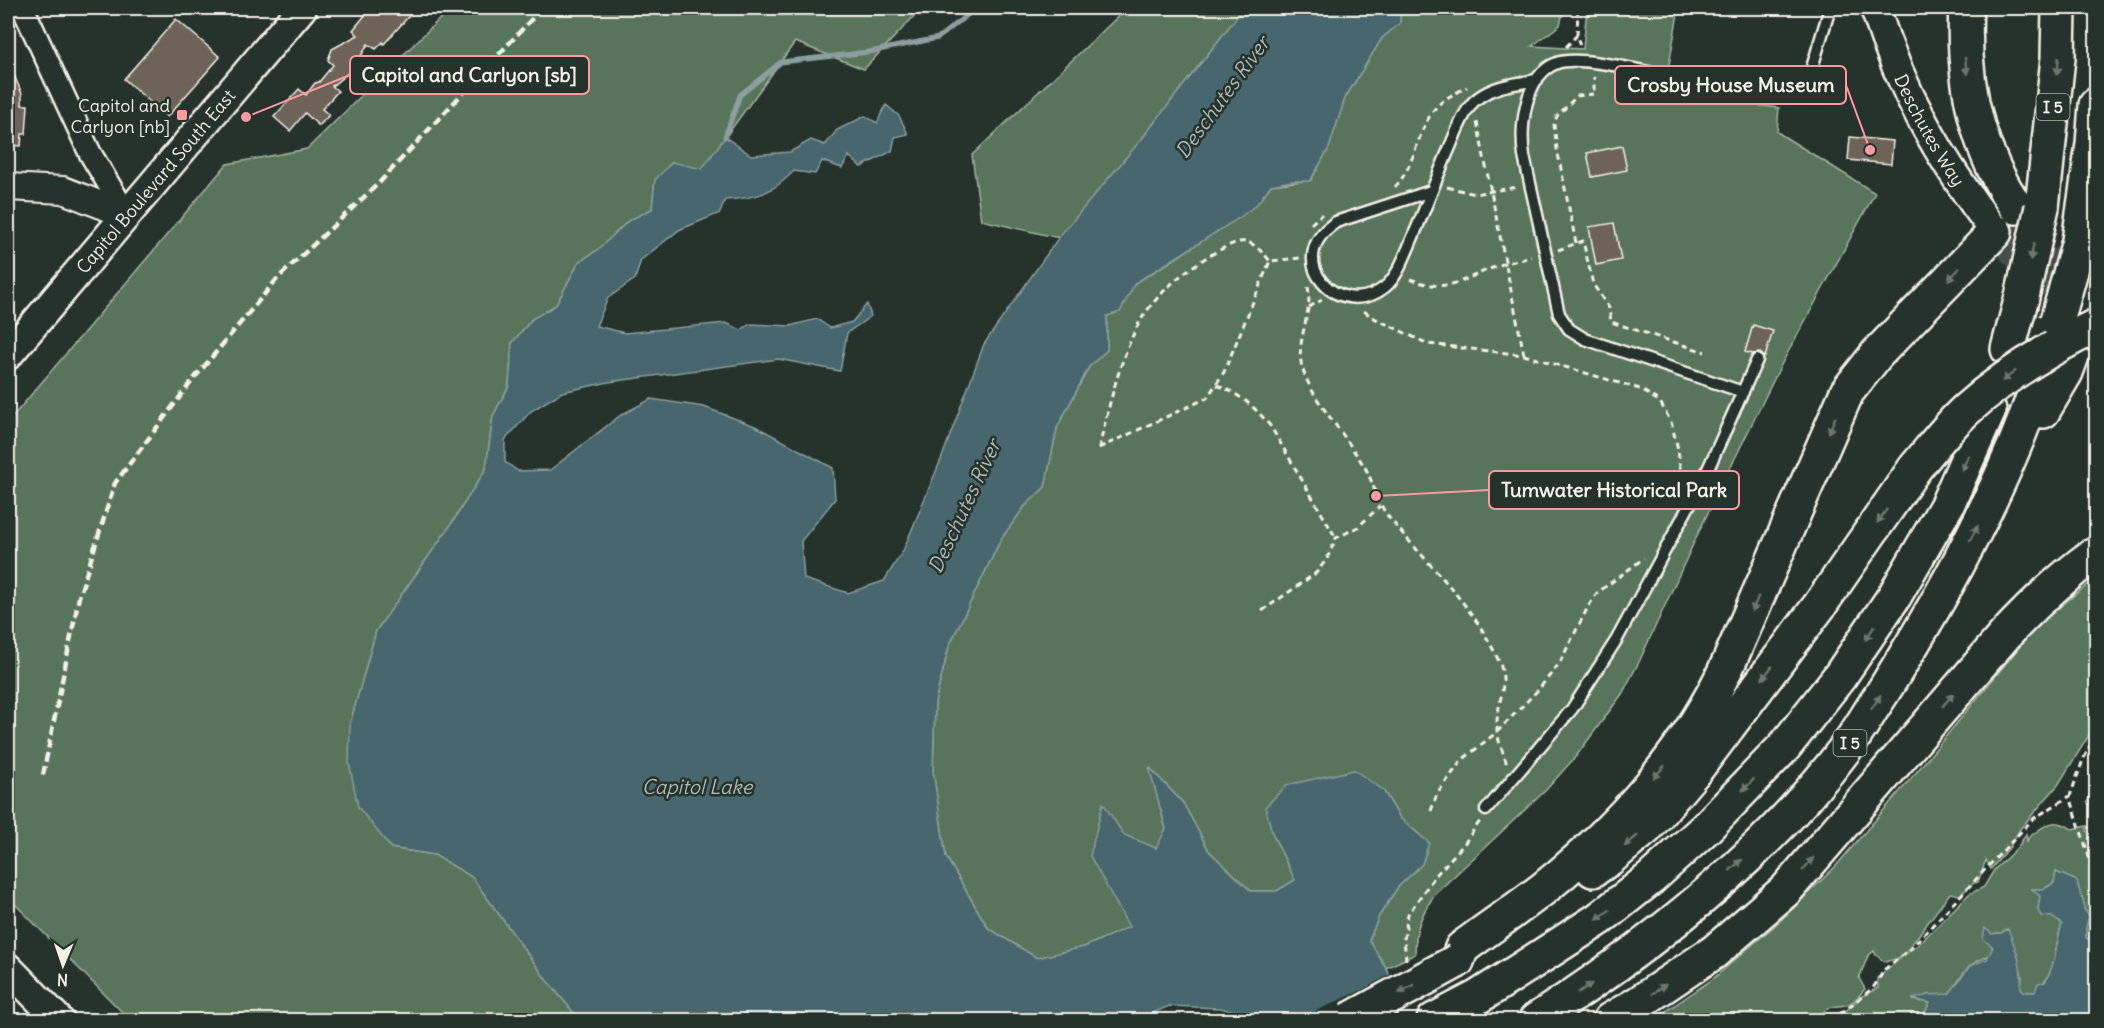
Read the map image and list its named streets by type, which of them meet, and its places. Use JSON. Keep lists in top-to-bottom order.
{
  "streets": {
    "highway": ["I 5"],
    "main road": ["Deschutes Way", "Capitol Boulevard South East"]
  },
  "water": ["Deschutes River", "Capitol Lake"],
  "places": {
    "transit": ["Capitol and Carlyon [nb]"],
    "other": ["Capitol and Carlyon [sb]", "Crosby House Museum", "Tumwater Historical Park"]
  },
  "north": "bottom"
}
